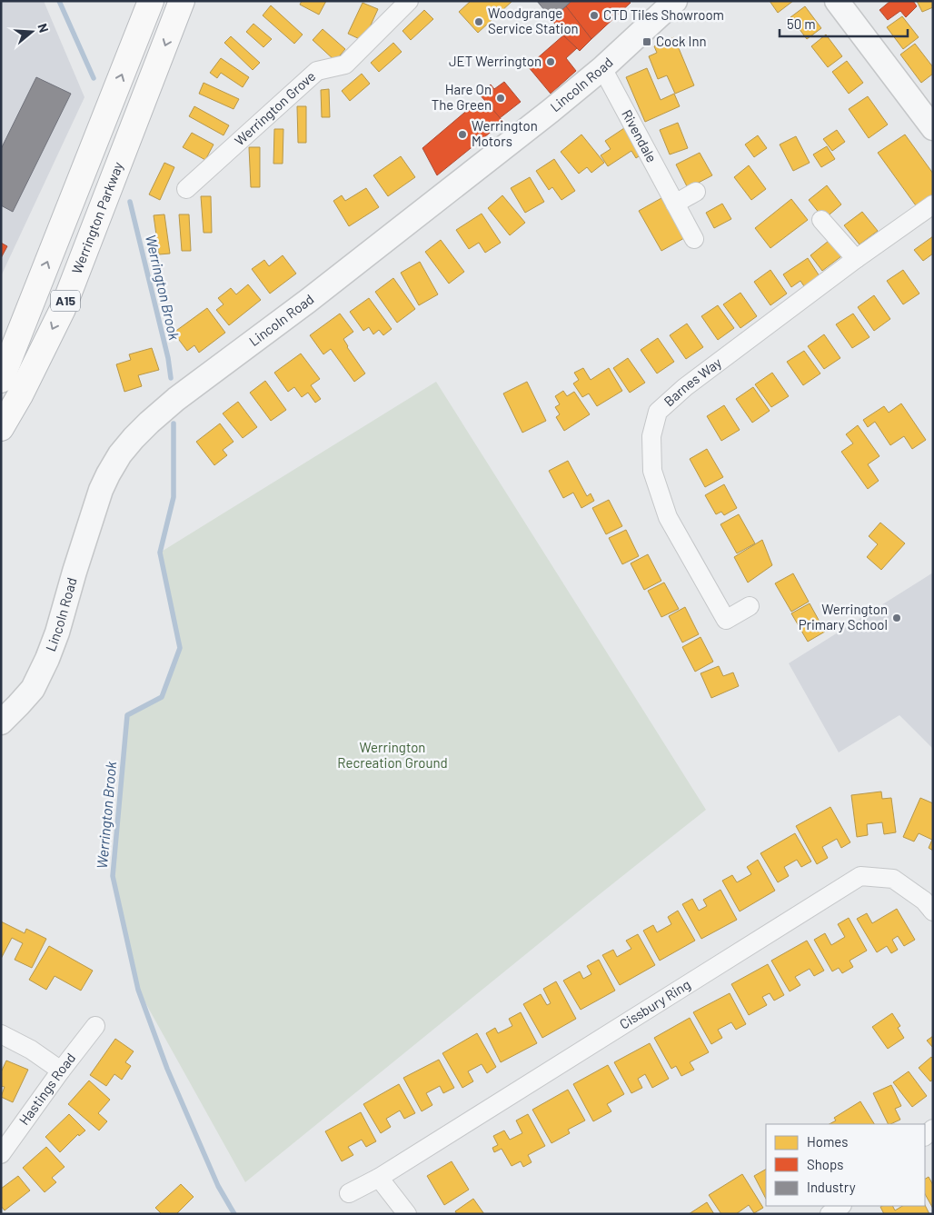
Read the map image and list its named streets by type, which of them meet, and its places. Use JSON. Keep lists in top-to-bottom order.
{
  "streets": {
    "highway": ["Werrington Parkway", "A15"],
    "street": [
      "Lincoln Road",
      "Werrington Grove",
      "Rivendale",
      "Barnes Way",
      "Cissbury Ring",
      "Hastings Road"
    ]
  },
  "crossings": [
    ["Lincoln Road", "Rivendale"]
  ],
  "water": ["Werrington Brook"],
  "parks": ["Werrington Recreation Ground"],
  "places": {
    "other": [
      "CTD Tiles Showroom",
      "Woodgrange Service Station",
      "JET Werrington",
      "Hare On The Green",
      "Werrington Motors",
      "Werrington Primary School"
    ],
    "transit": ["Cock Inn"]
  },
  "legend": ["Homes", "Shops", "Industry"],
  "scale_bar": "50 m",
  "north": "right"
}
